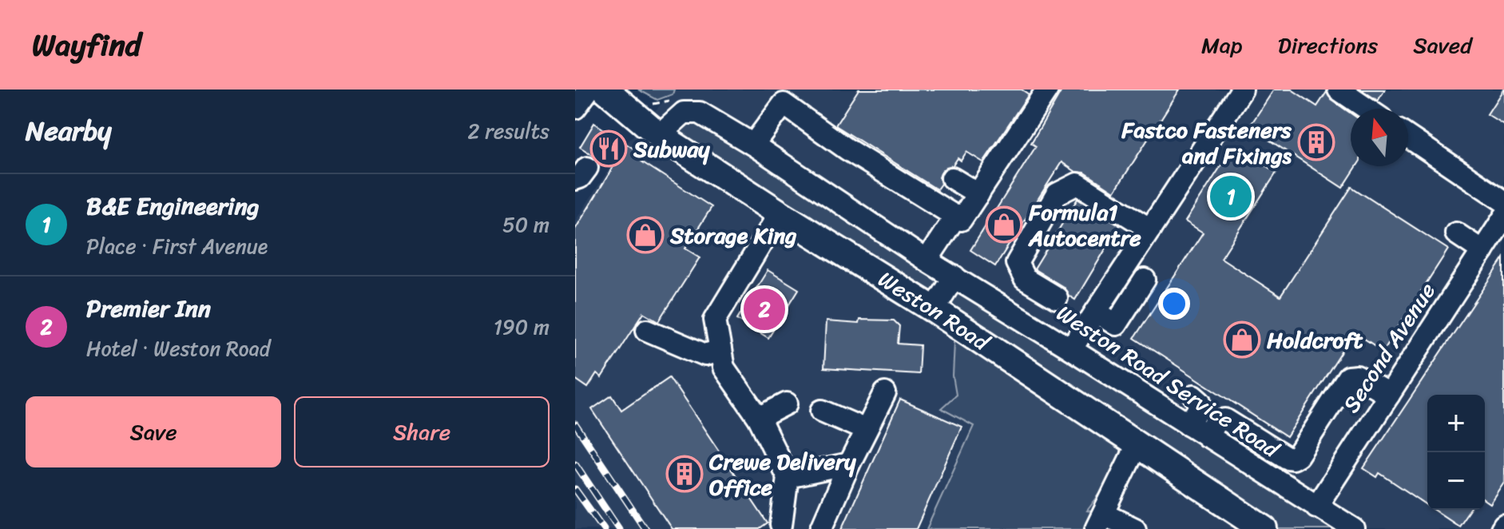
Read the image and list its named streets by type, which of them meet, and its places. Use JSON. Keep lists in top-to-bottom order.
{
  "streets": {
    "main road": ["Weston Road"],
    "street": ["Second Avenue", "Weston Road Service Road"]
  },
  "crossings": [
    ["Second Avenue", "Weston Road Service Road"]
  ],
  "places": {
    "building": ["Fastco Fasteners and Fixings", "Crewe Delivery Office"],
    "restaurant": ["Subway"],
    "shop": ["Formula1 Autocentre", "Storage King", "Holdcroft"]
  },
  "north": "top",
  "page": {
    "header": "Wayfind",
    "nav": ["Map", "Directions", "Saved"],
    "heading": ["Nearby", "2 results"],
    "list": [
      {
        "mark": "1",
        "name": "B&E Engineering",
        "note": "Place · First Avenue",
        "value": "50 m"
      },
      {
        "mark": "2",
        "name": "Premier Inn",
        "note": "Hotel · Weston Road",
        "value": "190 m"
      }
    ],
    "pins": ["1", "2"],
    "buttons": ["Save", "Share"],
    "map_buttons": ["+", "−"]
  }
}
